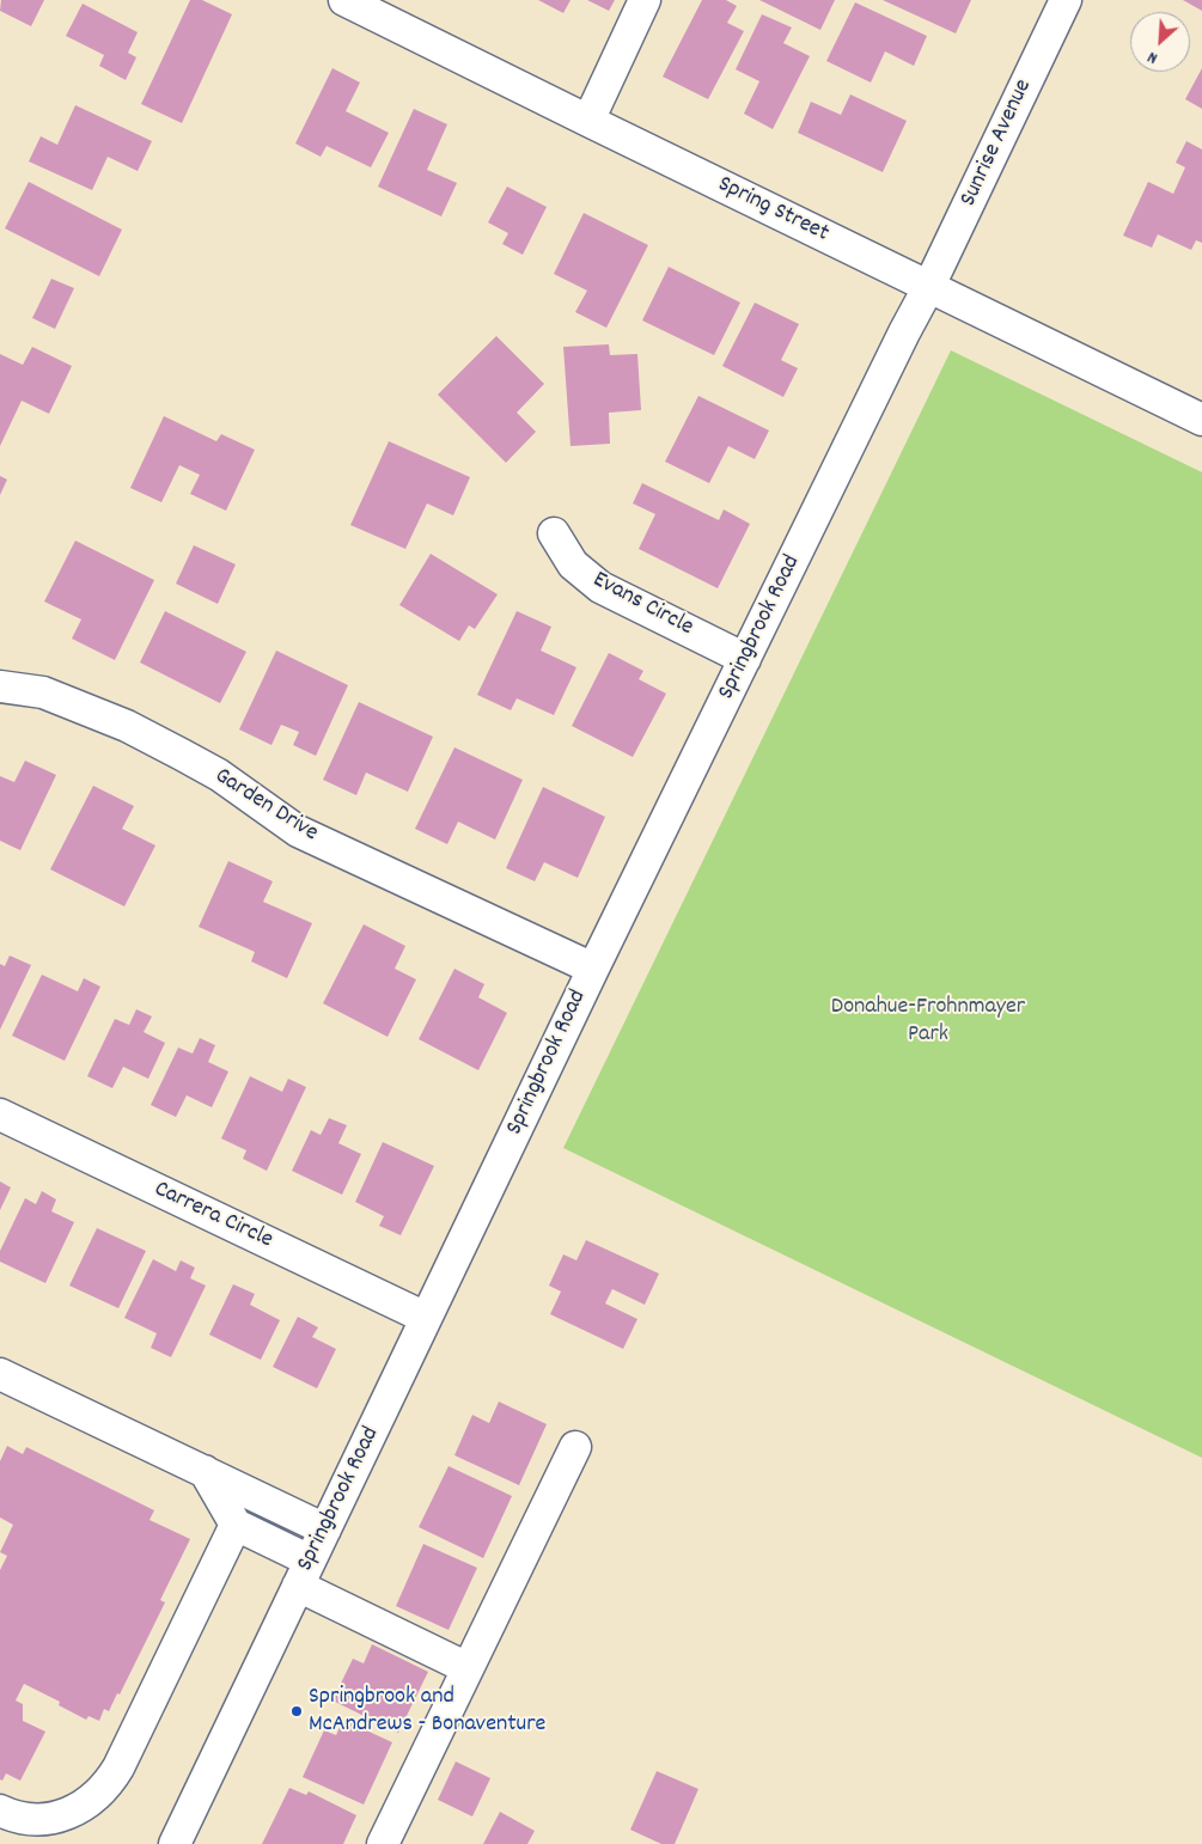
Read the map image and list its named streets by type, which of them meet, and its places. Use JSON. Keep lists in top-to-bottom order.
{
  "streets": {
    "street": [
      "Sunrise Avenue",
      "Spring Street",
      "Evans Circle",
      "Springbrook Road",
      "Garden Drive",
      "Carrera Circle"
    ]
  },
  "crossings": [
    ["Sunrise Avenue", "Spring Street"],
    ["Sunrise Avenue", "Springbrook Road"],
    ["Spring Street", "Springbrook Road"],
    ["Evans Circle", "Springbrook Road"],
    ["Springbrook Road", "Garden Drive"],
    ["Springbrook Road", "Carrera Circle"]
  ],
  "parks": ["Donahue-Frohnmayer Park"],
  "places": ["Springbrook and McAndrews - Bonaventure"],
  "north": "bottom left"
}
